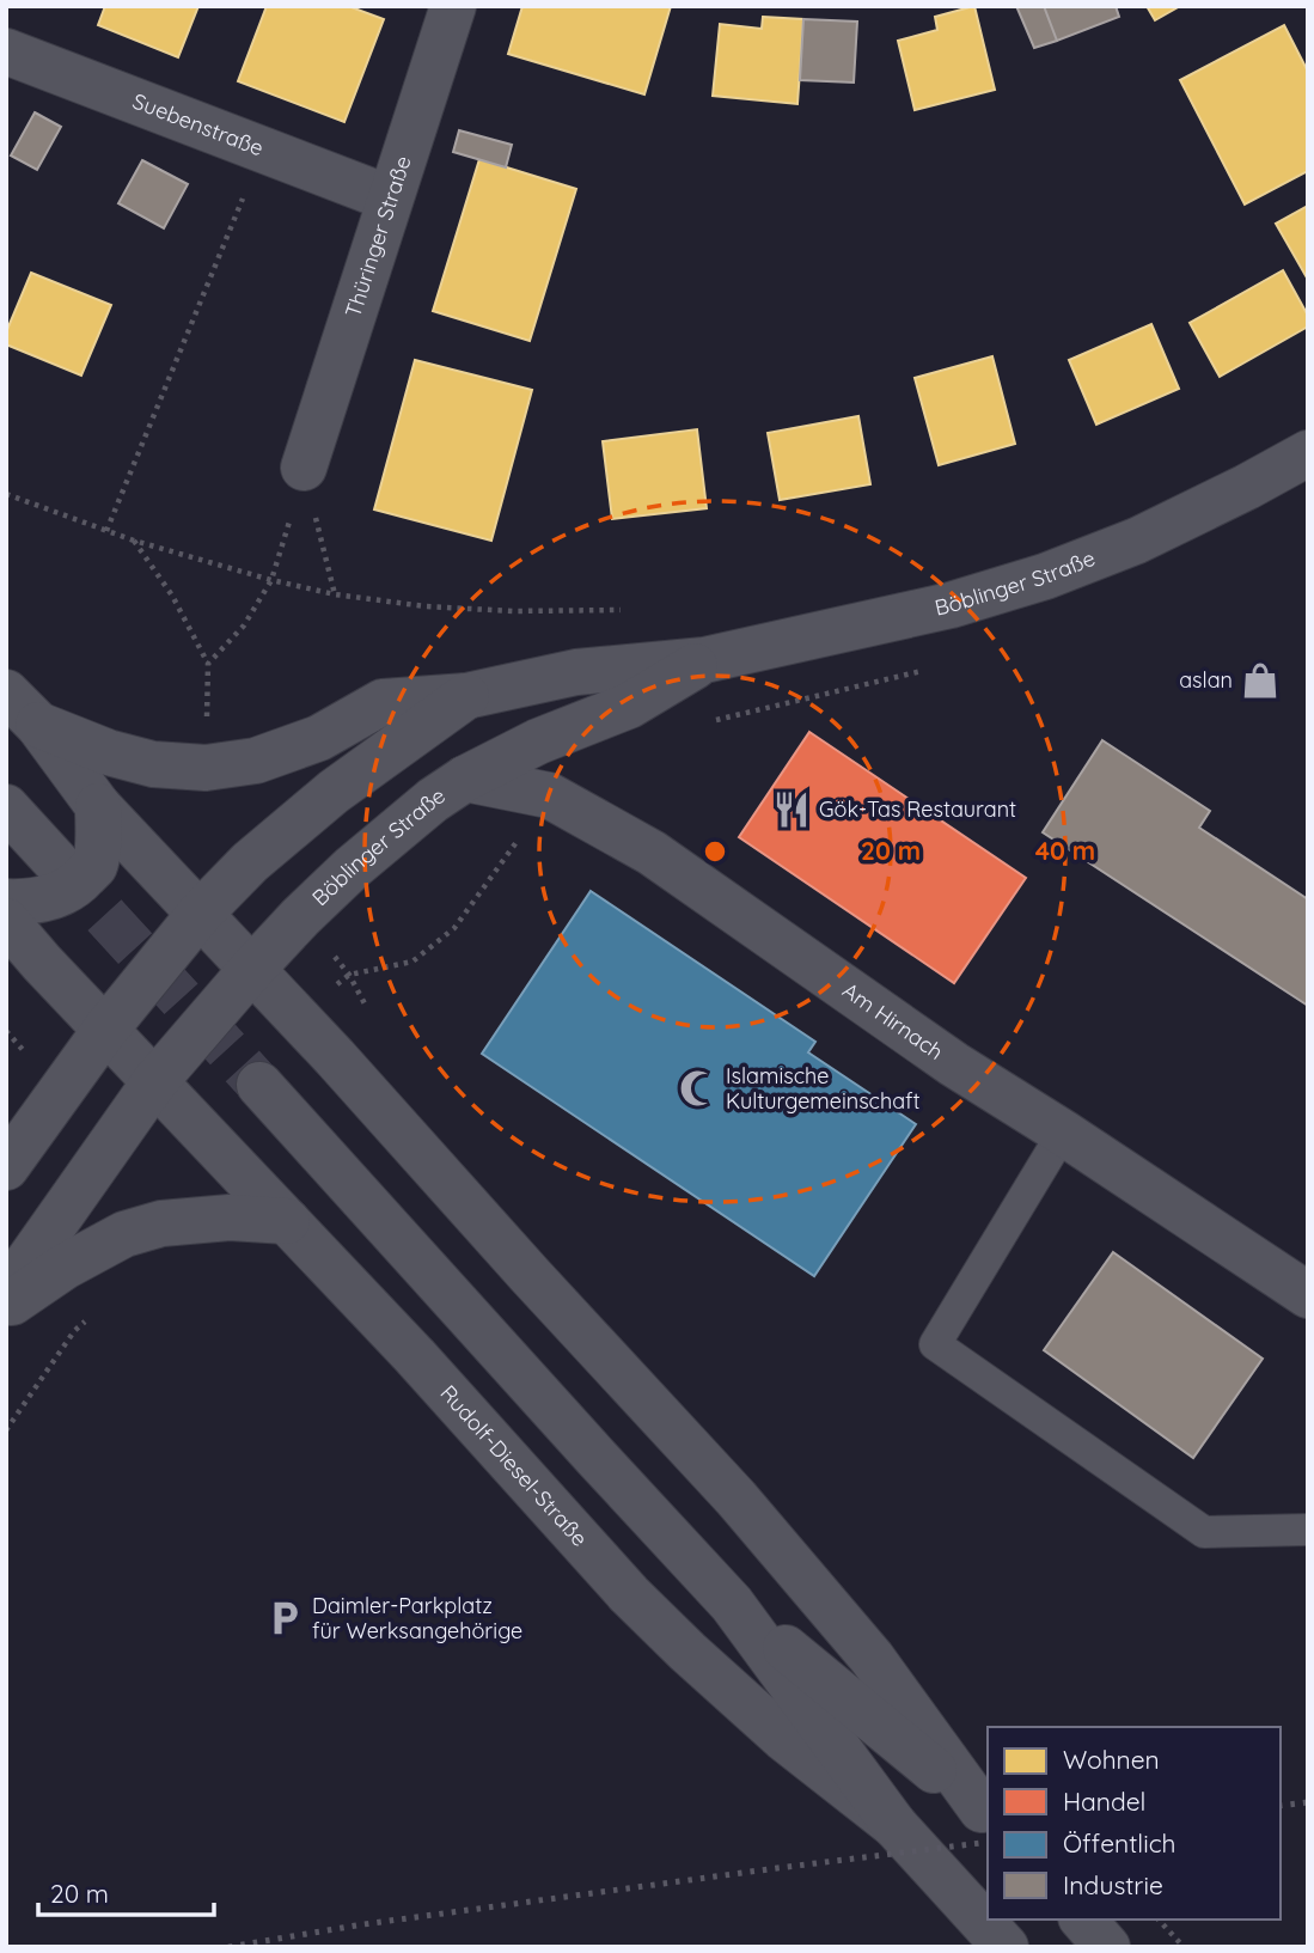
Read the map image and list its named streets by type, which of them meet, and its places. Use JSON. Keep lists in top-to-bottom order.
{
  "streets": {
    "main road": [
      "Suebenstraße",
      "Thüringer Straße",
      "Böblinger Straße",
      "Am Hirnach",
      "Rudolf-Diesel-Straße"
    ]
  },
  "crossings": [
    ["Suebenstraße", "Thüringer Straße"],
    ["Böblinger Straße", "Am Hirnach"],
    ["Böblinger Straße", "Rudolf-Diesel-Straße"]
  ],
  "places": {
    "shop": ["aslan"],
    "restaurant": ["Gök-Tas Restaurant"],
    "mosque": ["Islamische Kulturgemeinschaft"],
    "parking": ["Daimler-Parkplatz für Werksangehörige"]
  },
  "legend": [
    "Wohnen",
    "Handel",
    "Öffentlich",
    "Industrie"
  ],
  "scale_bar": "20 m",
  "rings": ["20 m", "40 m"]
}
